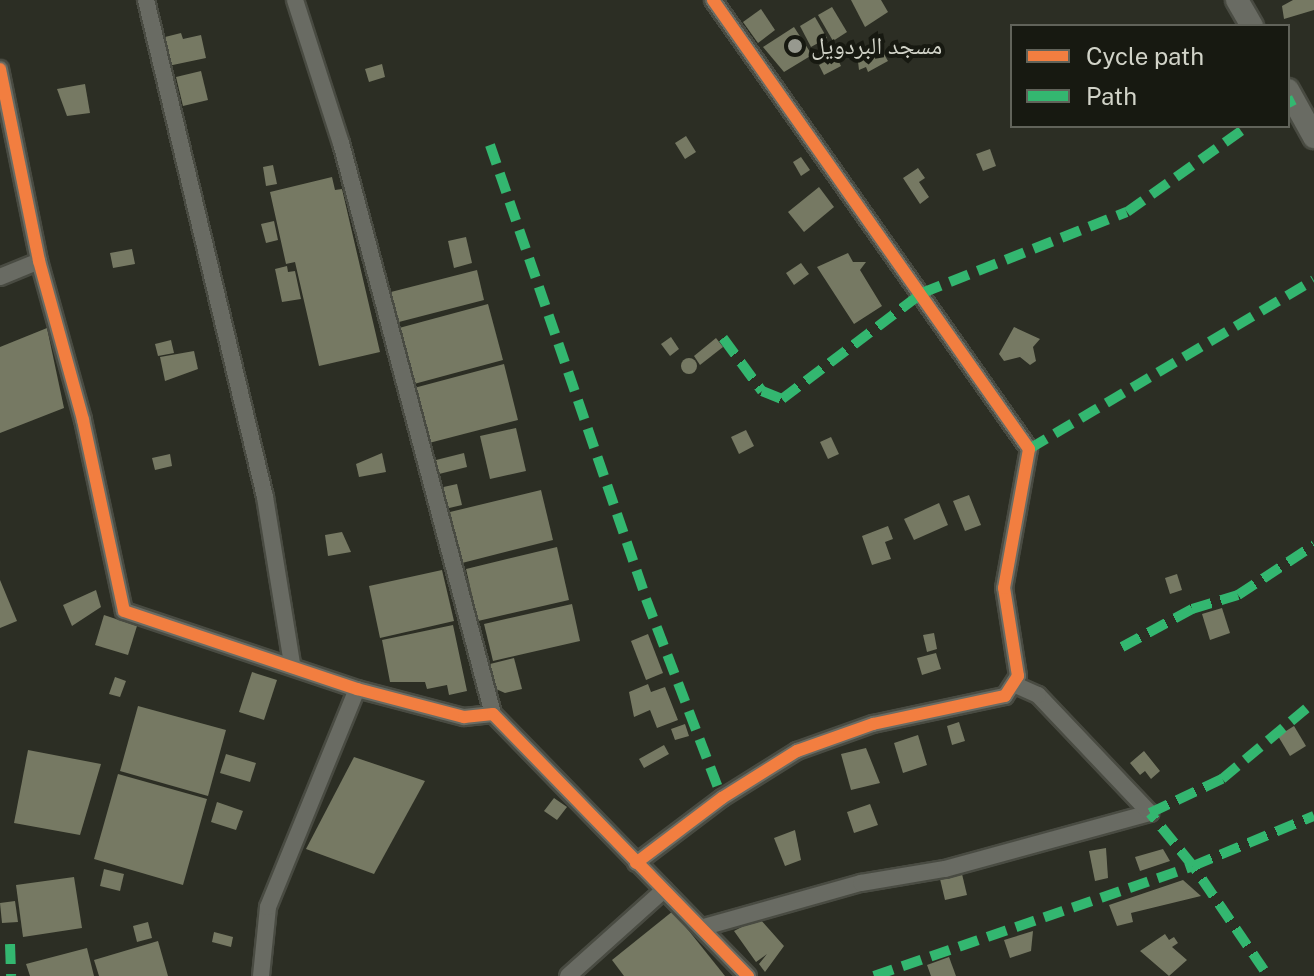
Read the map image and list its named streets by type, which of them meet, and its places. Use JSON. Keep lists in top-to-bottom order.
{
  "places": ["مسجد البردويل"],
  "legend": ["Cycle path", "Path"]
}
